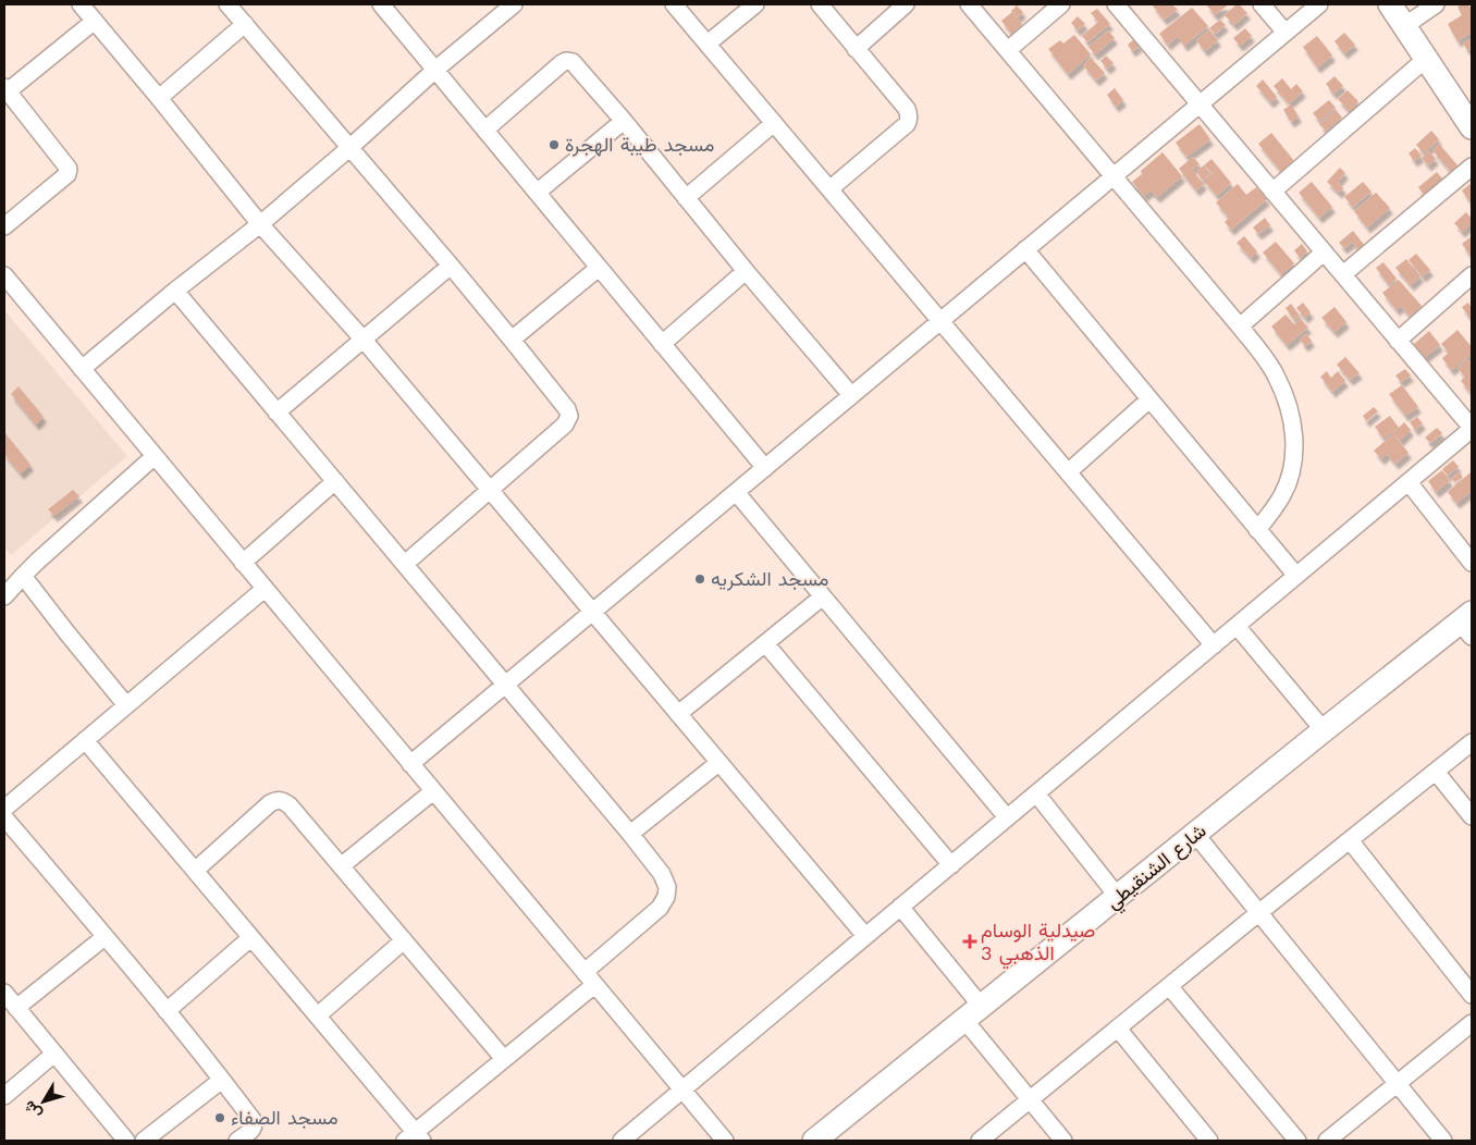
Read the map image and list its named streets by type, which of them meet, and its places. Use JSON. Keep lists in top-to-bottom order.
{
  "streets": {
    "street": ["شارع الشنقيطي"]
  },
  "places": {
    "other": ["مسجد طيبة الهجرة", "مسجد الشكريه", "مسجد الصفاء"],
    "health": ["صيدلية الوسام الذهبي 3"]
  },
  "north": "bottom left"
}
